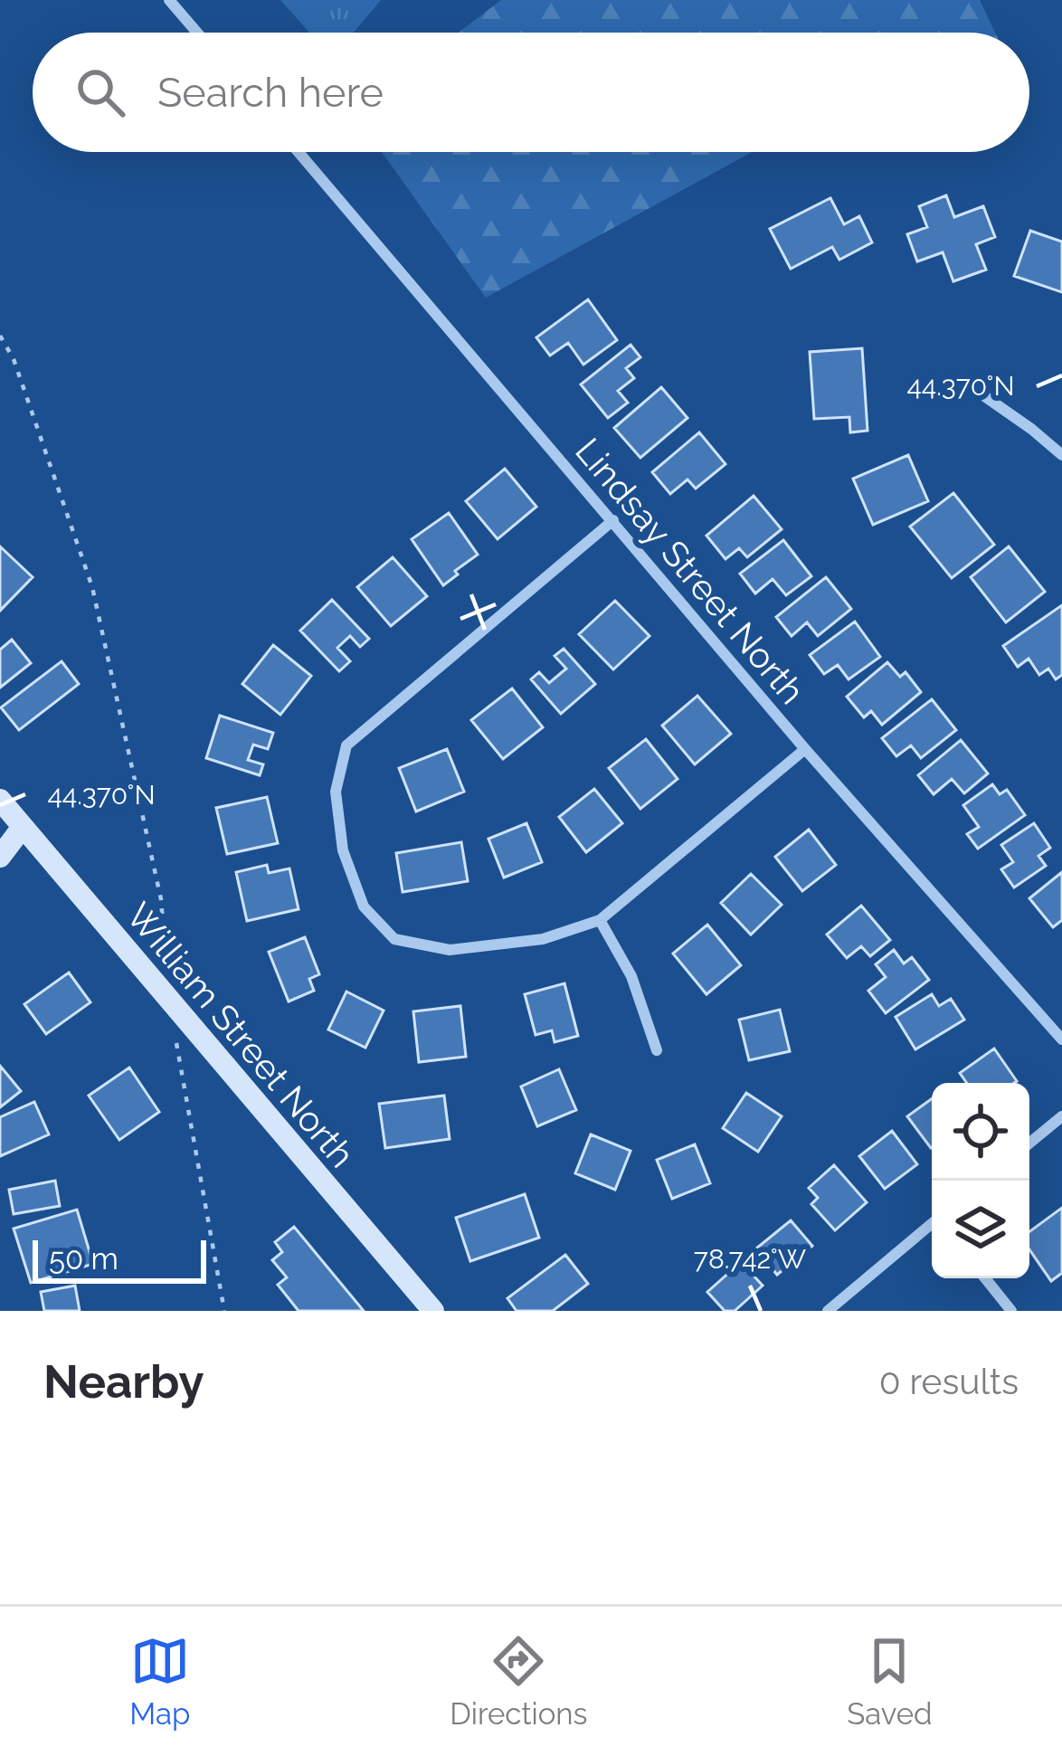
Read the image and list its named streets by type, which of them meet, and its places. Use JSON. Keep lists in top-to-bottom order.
{
  "streets": {
    "street": ["Lindsay Street North", "William Street North"]
  },
  "scale_bar": "50 m",
  "page": {
    "search": "Search here",
    "scale": "50 m",
    "heading": ["Nearby", "0 results"],
    "nav": ["Map", "Directions", "Saved"]
  },
  "coordinates": ["44.370°N", "78.742°W"]
}
